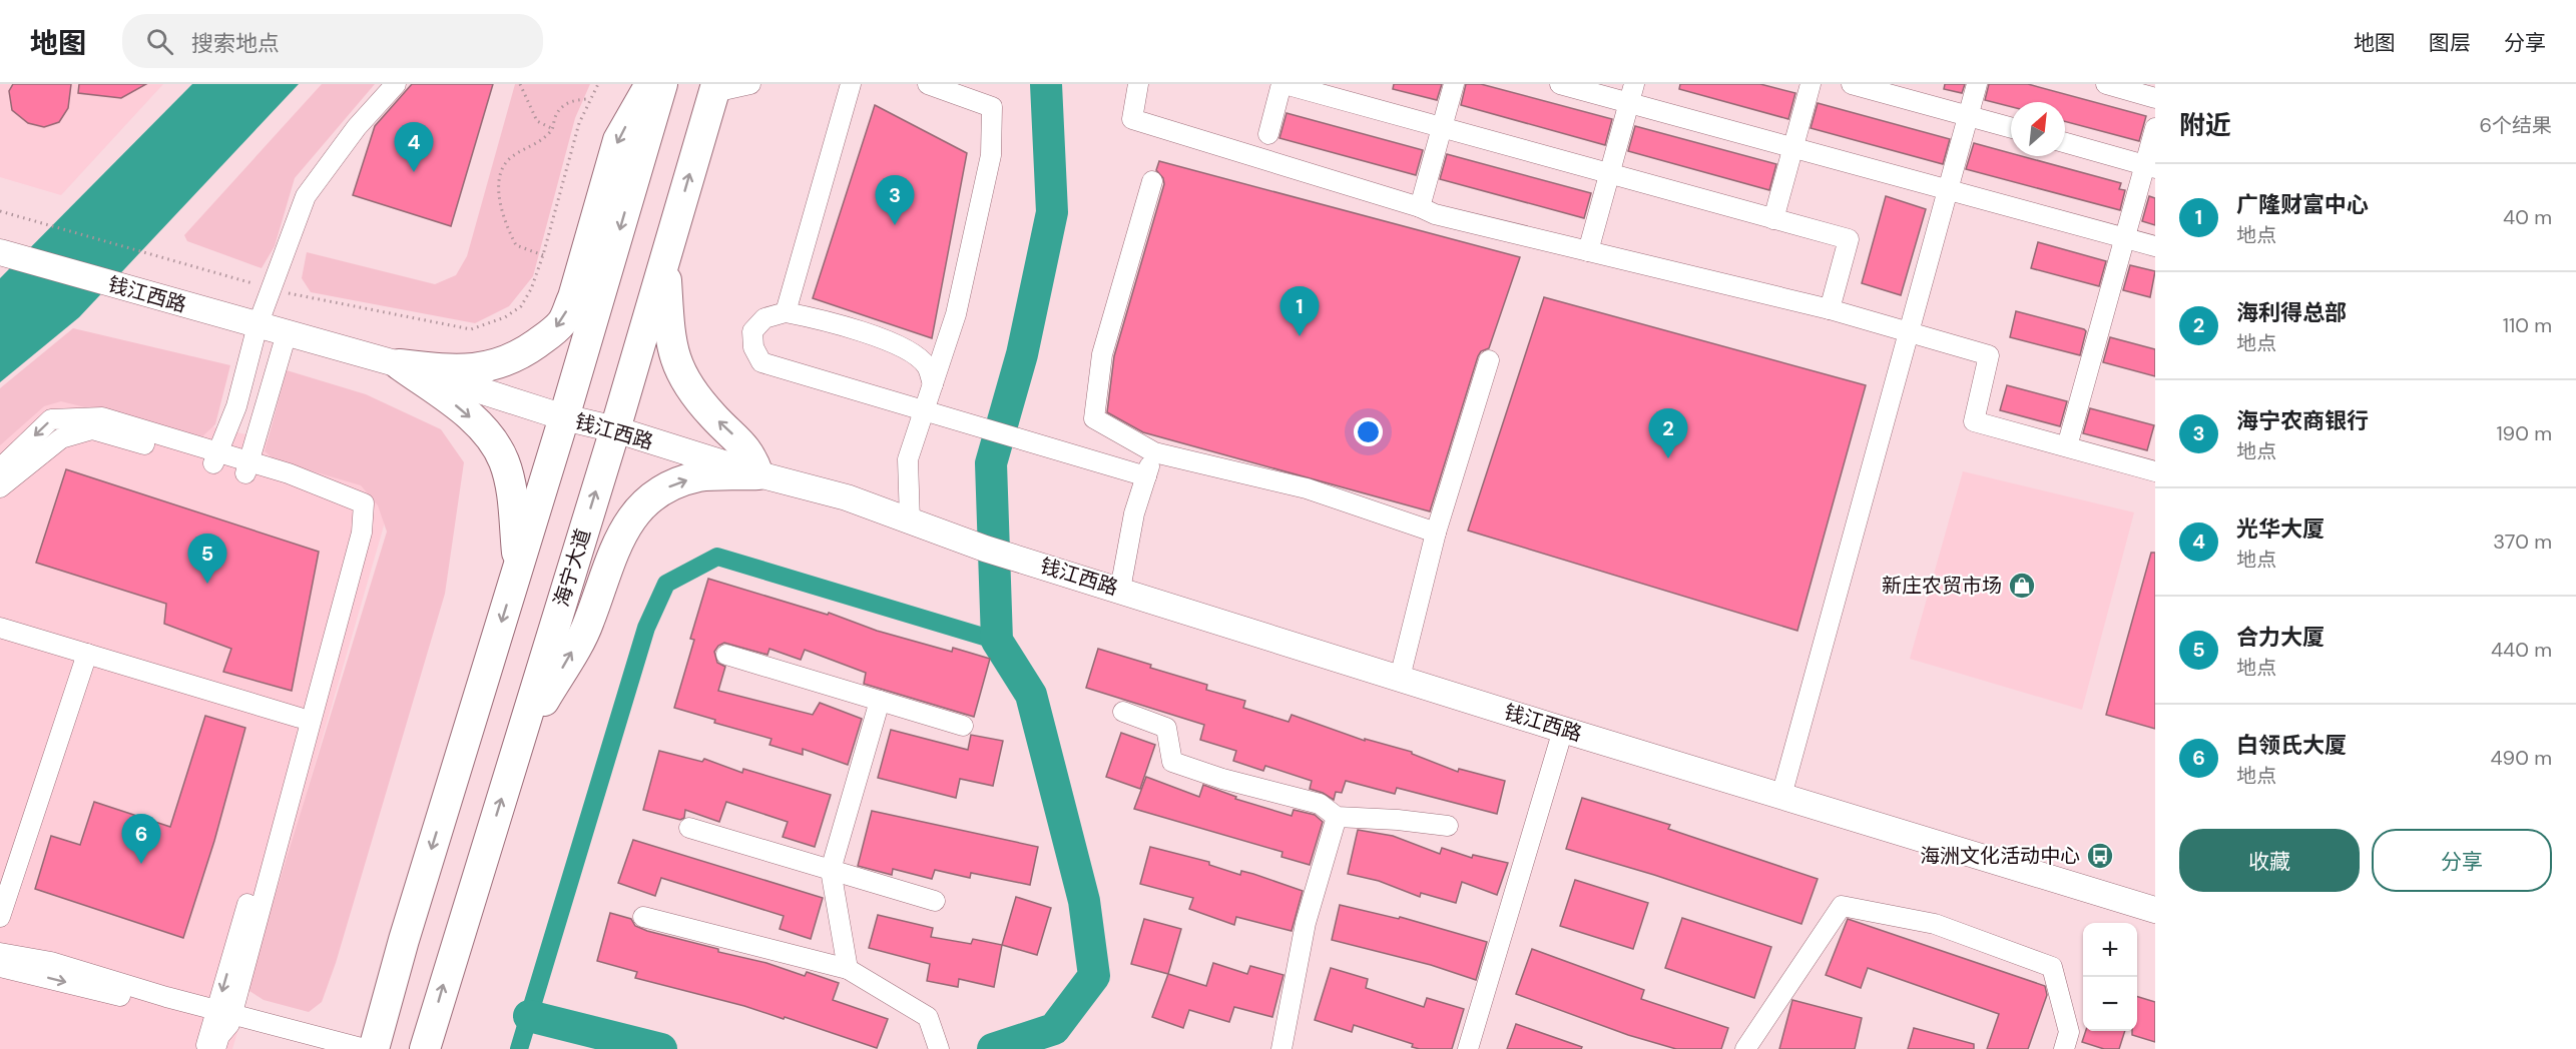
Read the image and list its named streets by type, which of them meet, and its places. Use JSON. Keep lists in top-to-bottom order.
{
  "streets": {
    "highway": ["海宁大道"],
    "main road": ["钱江西路"]
  },
  "crossings": [
    ["钱江西路", "海宁大道"]
  ],
  "places": {
    "shop": ["新庄农贸市场"],
    "bus stop": ["海洲文化活动中心"]
  },
  "north": "top right",
  "page": {
    "header": "地图",
    "search": "搜索地点",
    "nav": ["地图", "图层", "分享"],
    "heading": ["附近", "6个结果"],
    "pins": [
      "4",
      "3",
      "1",
      "2",
      "5",
      "6"
    ],
    "list": [
      {
        "mark": "1",
        "name": "广隆财富中心",
        "note": "地点",
        "value": "40 m"
      },
      {
        "mark": "2",
        "name": "海利得总部",
        "note": "地点",
        "value": "110 m"
      },
      {
        "mark": "3",
        "name": "海宁农商银行",
        "note": "地点",
        "value": "190 m"
      },
      {
        "mark": "4",
        "name": "光华大厦",
        "note": "地点",
        "value": "370 m"
      },
      {
        "mark": "5",
        "name": "合力大厦",
        "note": "地点",
        "value": "440 m"
      },
      {
        "mark": "6",
        "name": "白领氏大厦",
        "note": "地点",
        "value": "490 m"
      }
    ],
    "buttons": ["收藏", "分享"],
    "map_buttons": ["+", "−"]
  }
}
